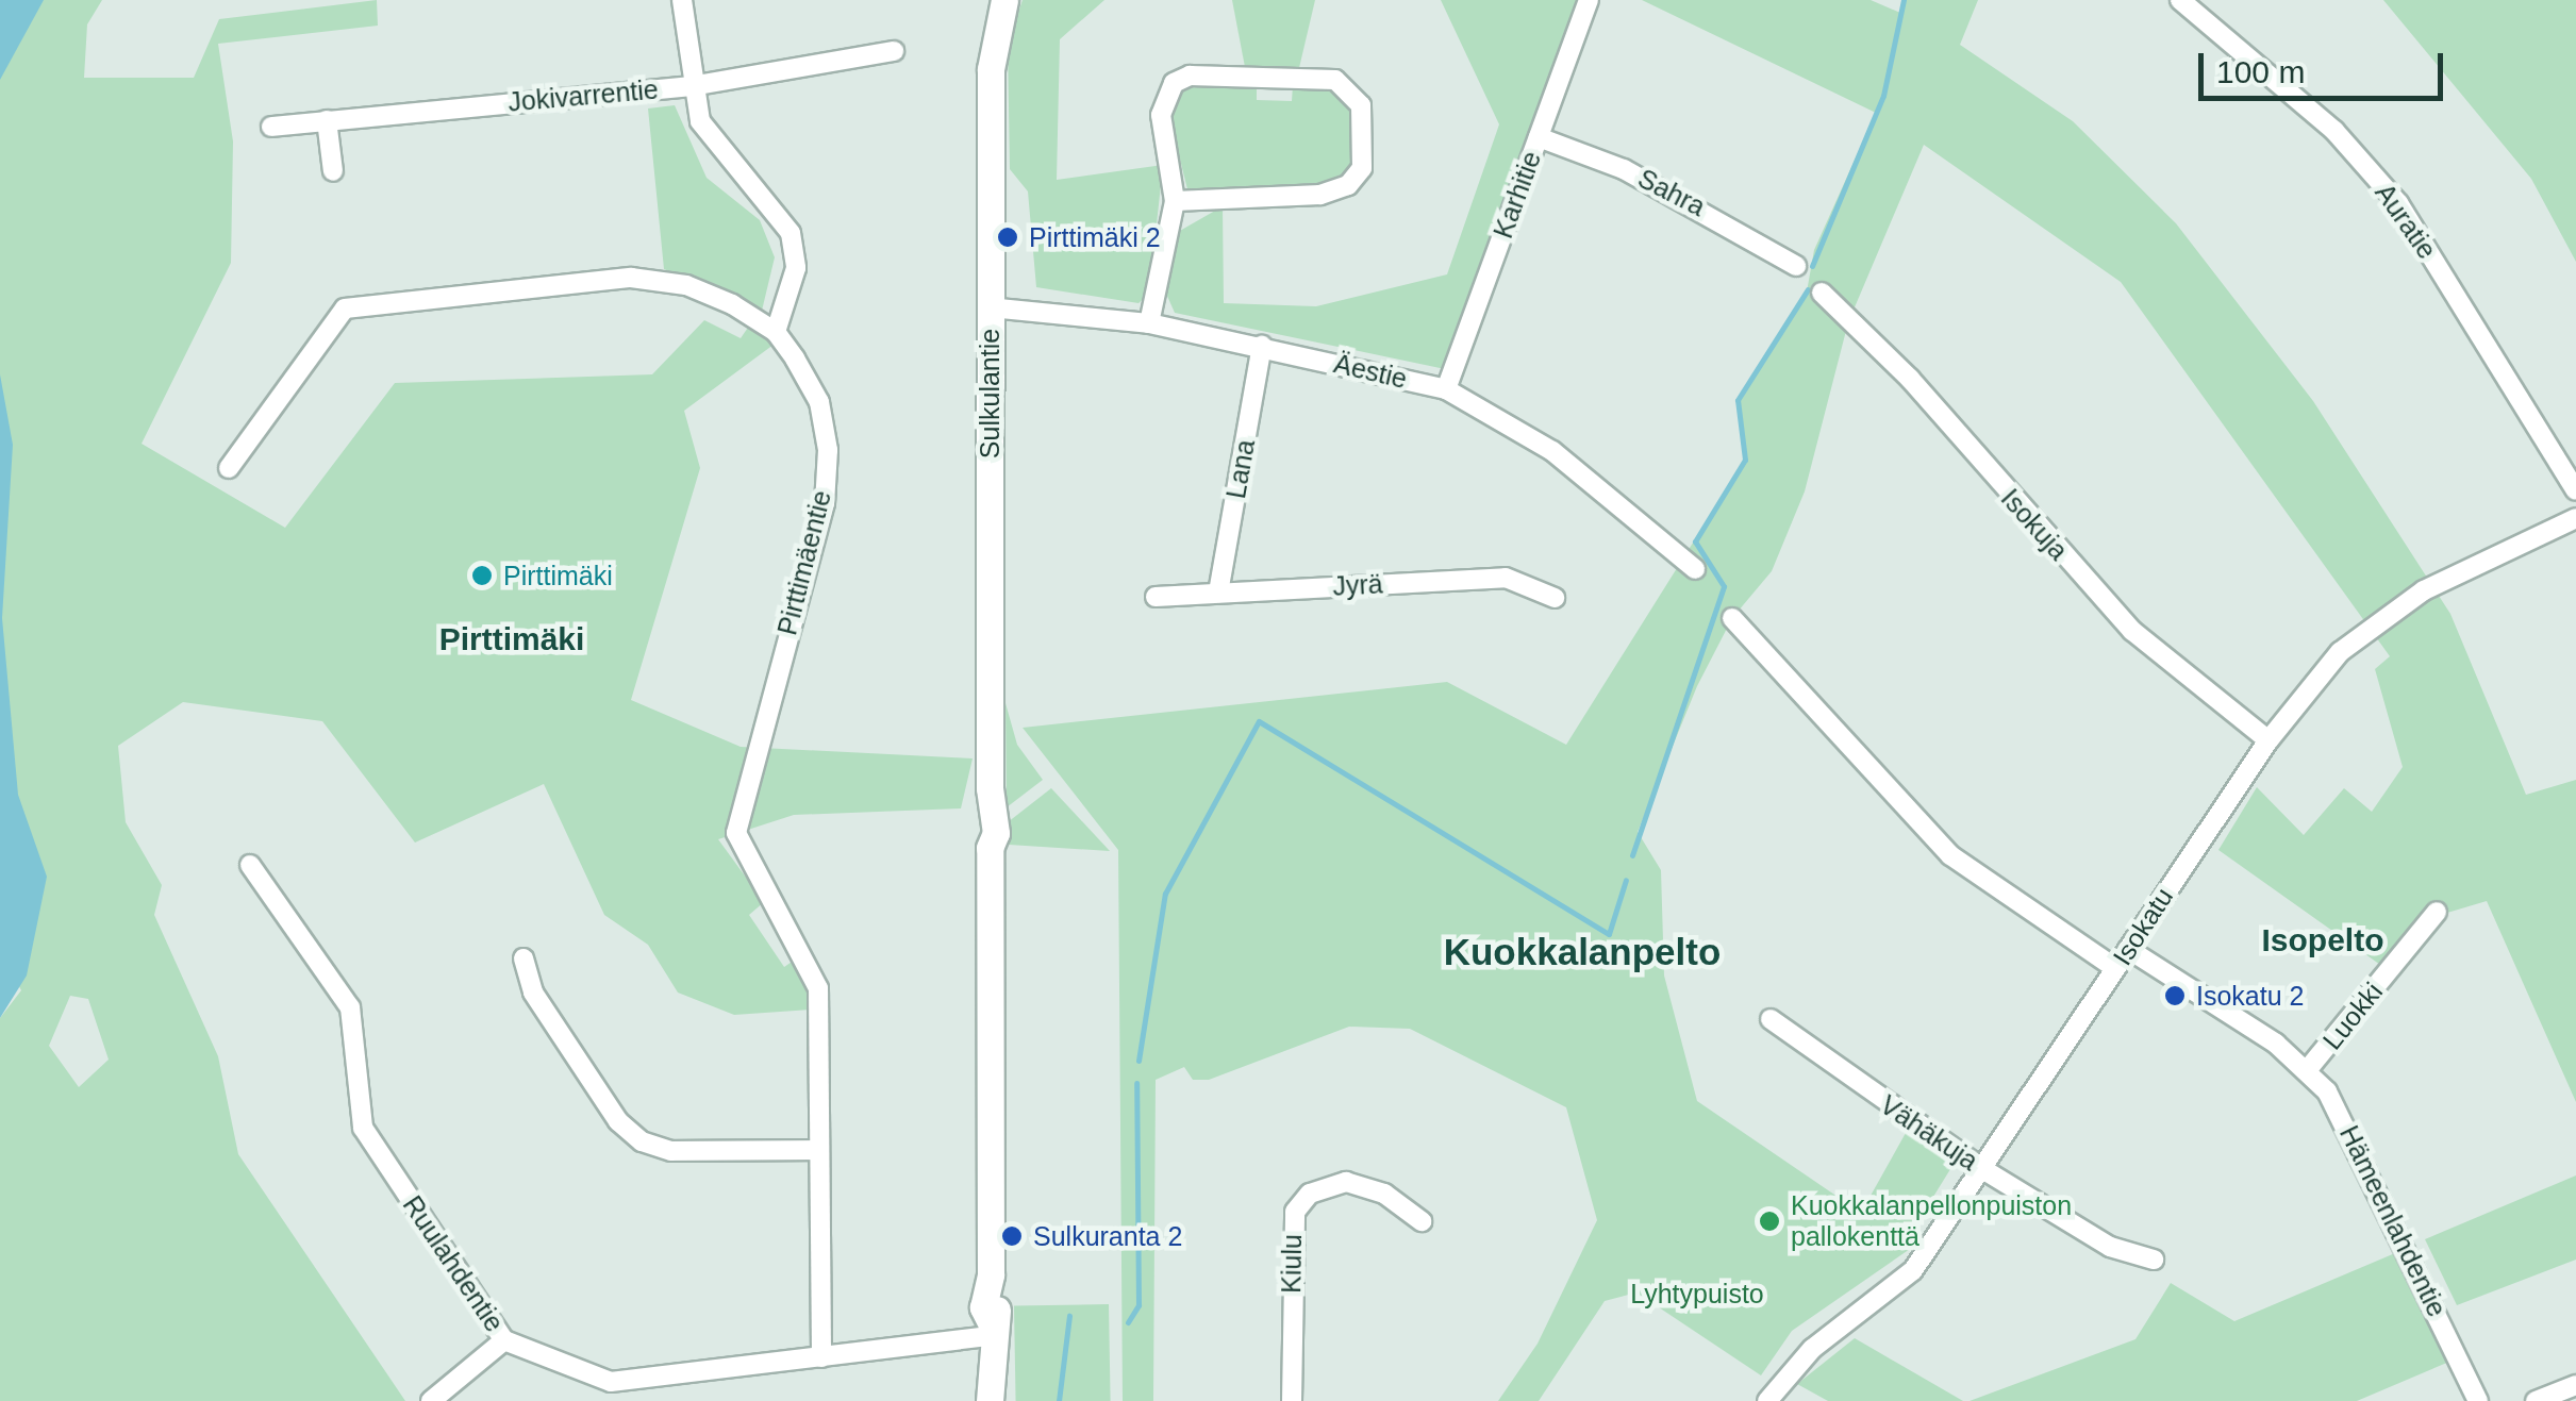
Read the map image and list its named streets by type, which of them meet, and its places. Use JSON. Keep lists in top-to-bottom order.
{
  "streets": {
    "main road": ["Sulkulantie"],
    "street": [
      "Jokivarrentie",
      "Sahra",
      "Karhitie",
      "Auratie",
      "Äestie",
      "Lana",
      "Isokuja",
      "Pirttimäentie",
      "Jyrä",
      "Isokatu",
      "Luokki",
      "Vähäkuja",
      "Hämeenlahdentie",
      "Ruulahdentie",
      "Kiulu"
    ]
  },
  "crossings": [
    ["Sahra", "Karhitie"],
    ["Karhitie", "Äestie"],
    ["Äestie", "Sulkulantie"],
    ["Äestie", "Lana"],
    ["Sulkulantie", "Ruulahdentie"],
    ["Lana", "Jyrä"],
    ["Isokuja", "Isokatu"],
    ["Pirttimäentie", "Ruulahdentie"],
    ["Isokatu", "Vähäkuja"],
    ["Isokatu", "Hämeenlahdentie"],
    ["Luokki", "Hämeenlahdentie"]
  ],
  "districts": ["Pirttimäki", "Isopelto", "Kuokkalanpelto"],
  "parks": ["Lyhtypuisto"],
  "places": [
    "Pirttimäki 2",
    "Pirttimäki",
    "Isokatu 2",
    "Kuokkalanpellonpuiston pallokenttä",
    "Sulkuranta 2"
  ],
  "scale_bar": "100 m"
}
